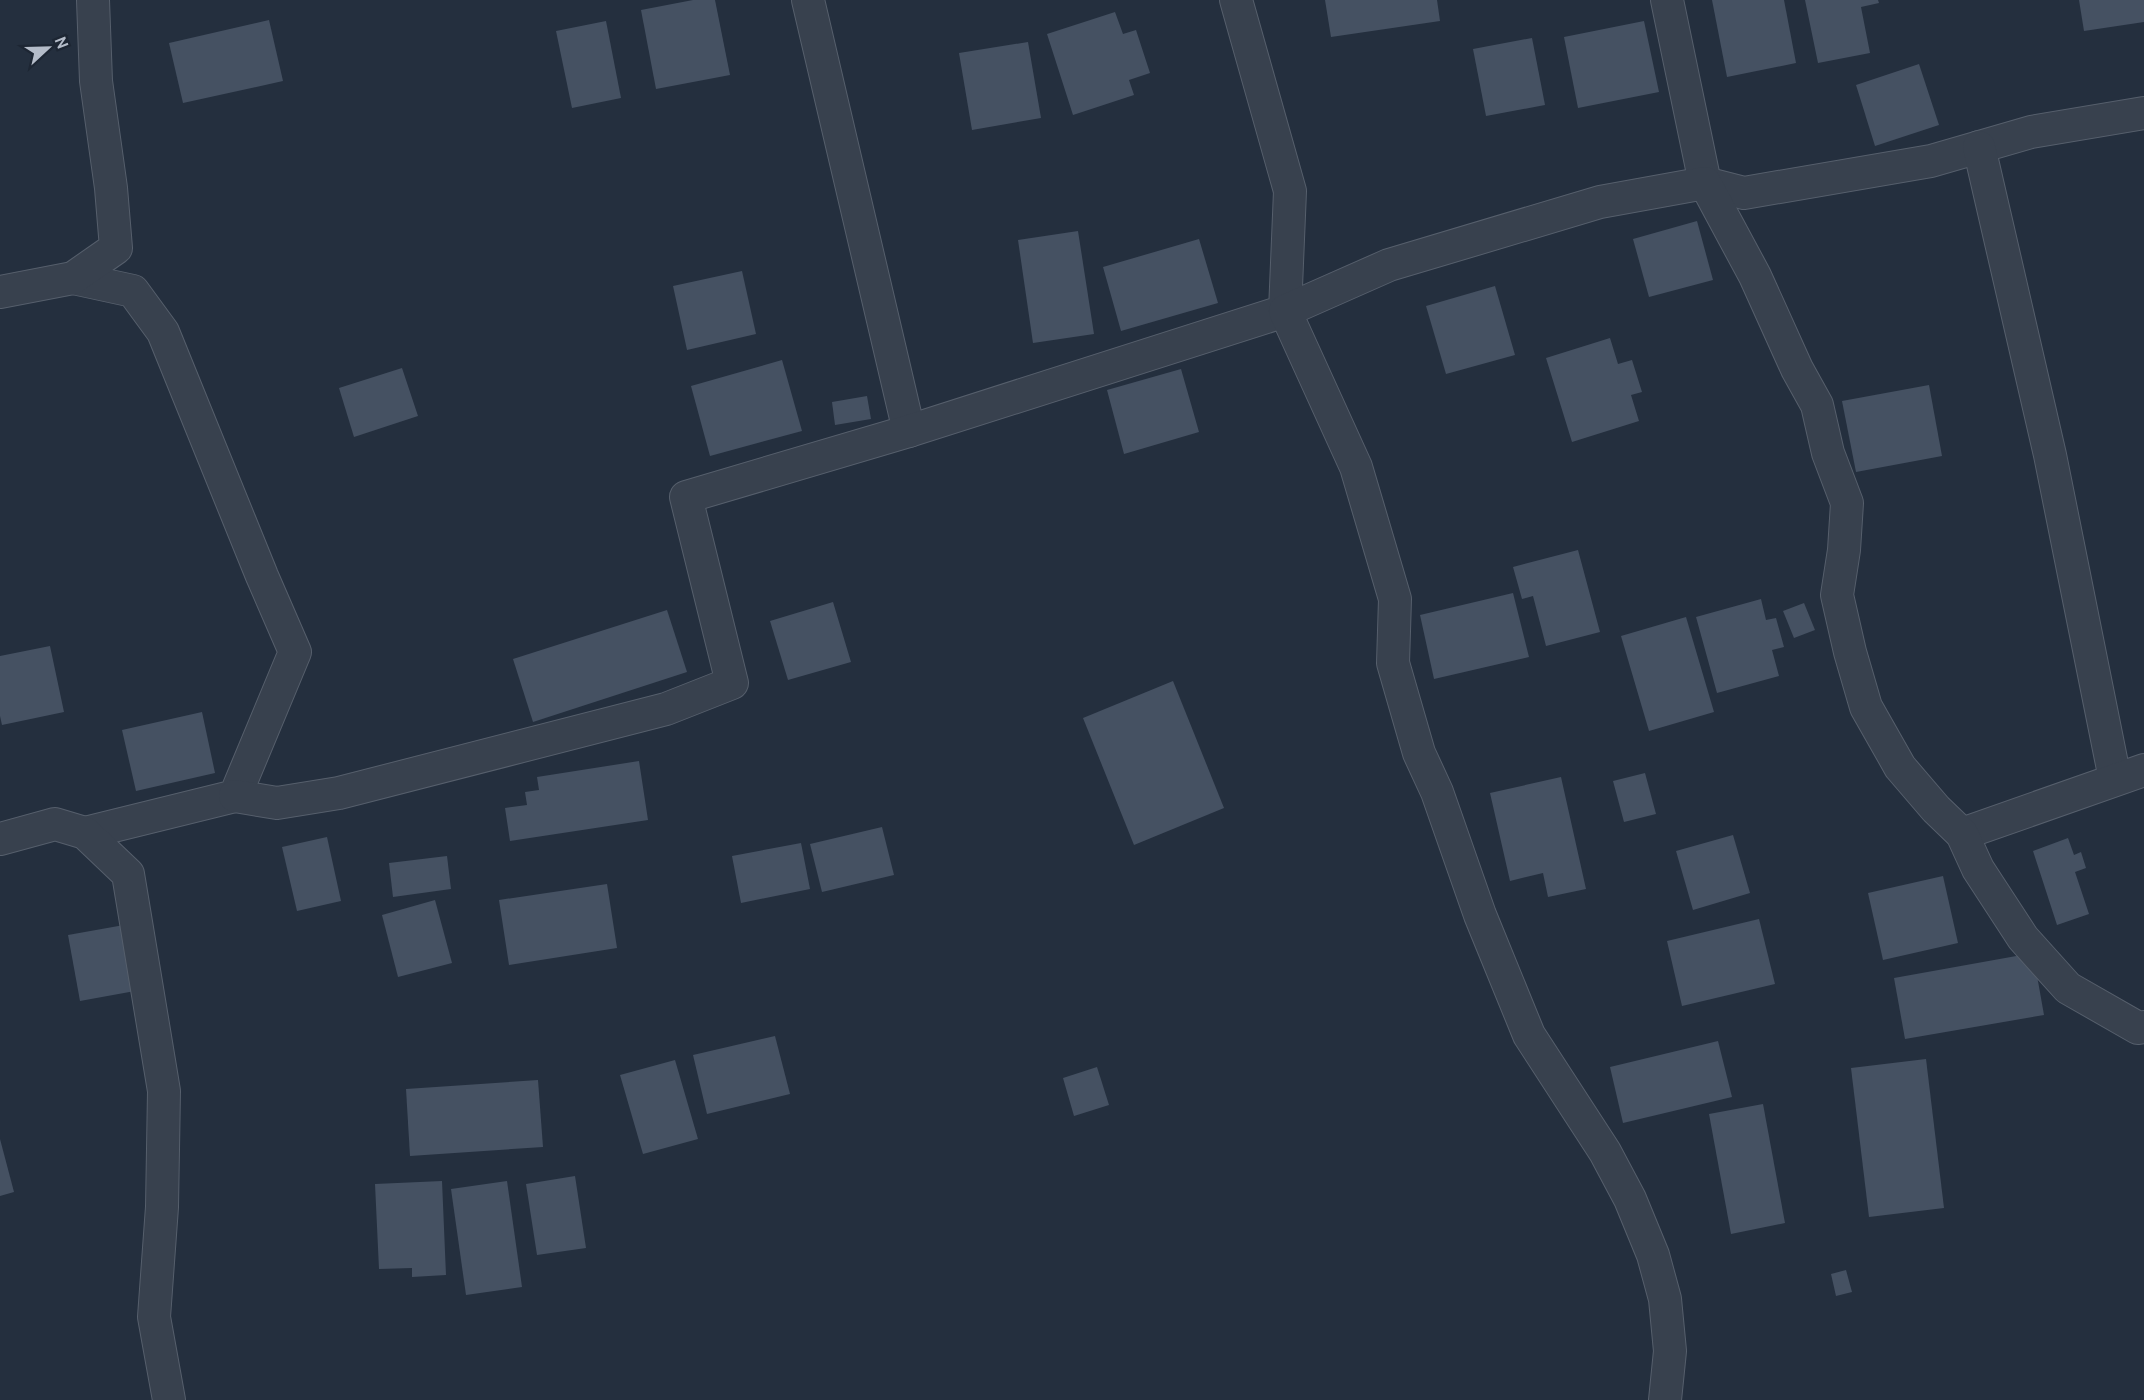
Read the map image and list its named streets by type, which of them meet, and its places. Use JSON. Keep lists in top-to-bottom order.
{
  "north": "right"
}
